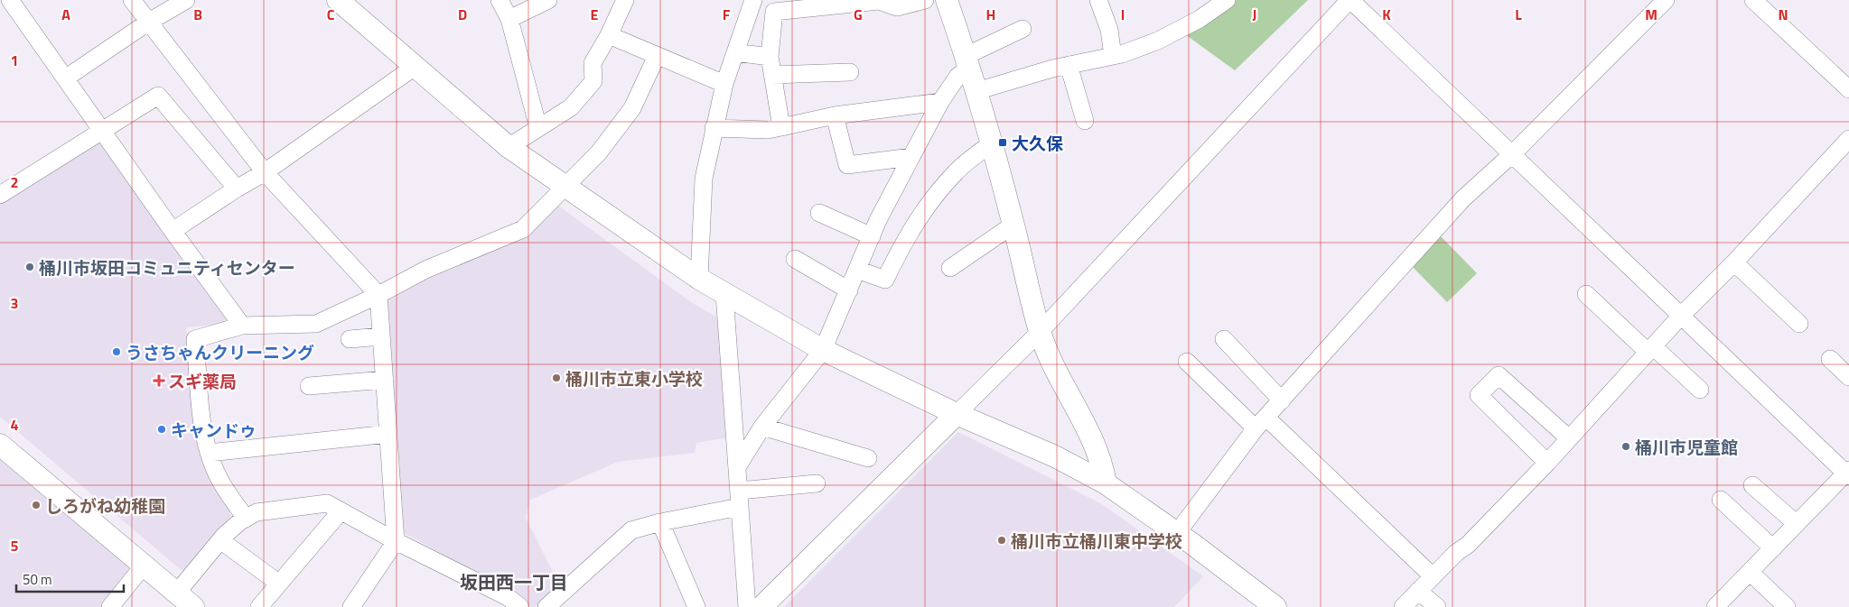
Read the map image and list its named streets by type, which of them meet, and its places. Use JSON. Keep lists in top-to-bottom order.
{
  "districts": ["坂田西一丁目"],
  "places": {
    "transit": ["大久保"],
    "other": [
      "桶川市坂田コミュニティセンター",
      "うさちゃんクリーニング",
      "桶川市立東小学校",
      "キャンドゥ",
      "桶川市児童館",
      "しろがね幼稚園",
      "桶川市立桶川東中学校"
    ],
    "health": ["スギ薬局"]
  },
  "scale_bar": "50 m",
  "grid": {
    "columns": [
      "A",
      "B",
      "C",
      "D",
      "E",
      "F",
      "G",
      "H",
      "I",
      "J",
      "K",
      "L",
      "M",
      "N"
    ],
    "rows": [
      "1",
      "2",
      "3",
      "4",
      "5"
    ]
  }
}
